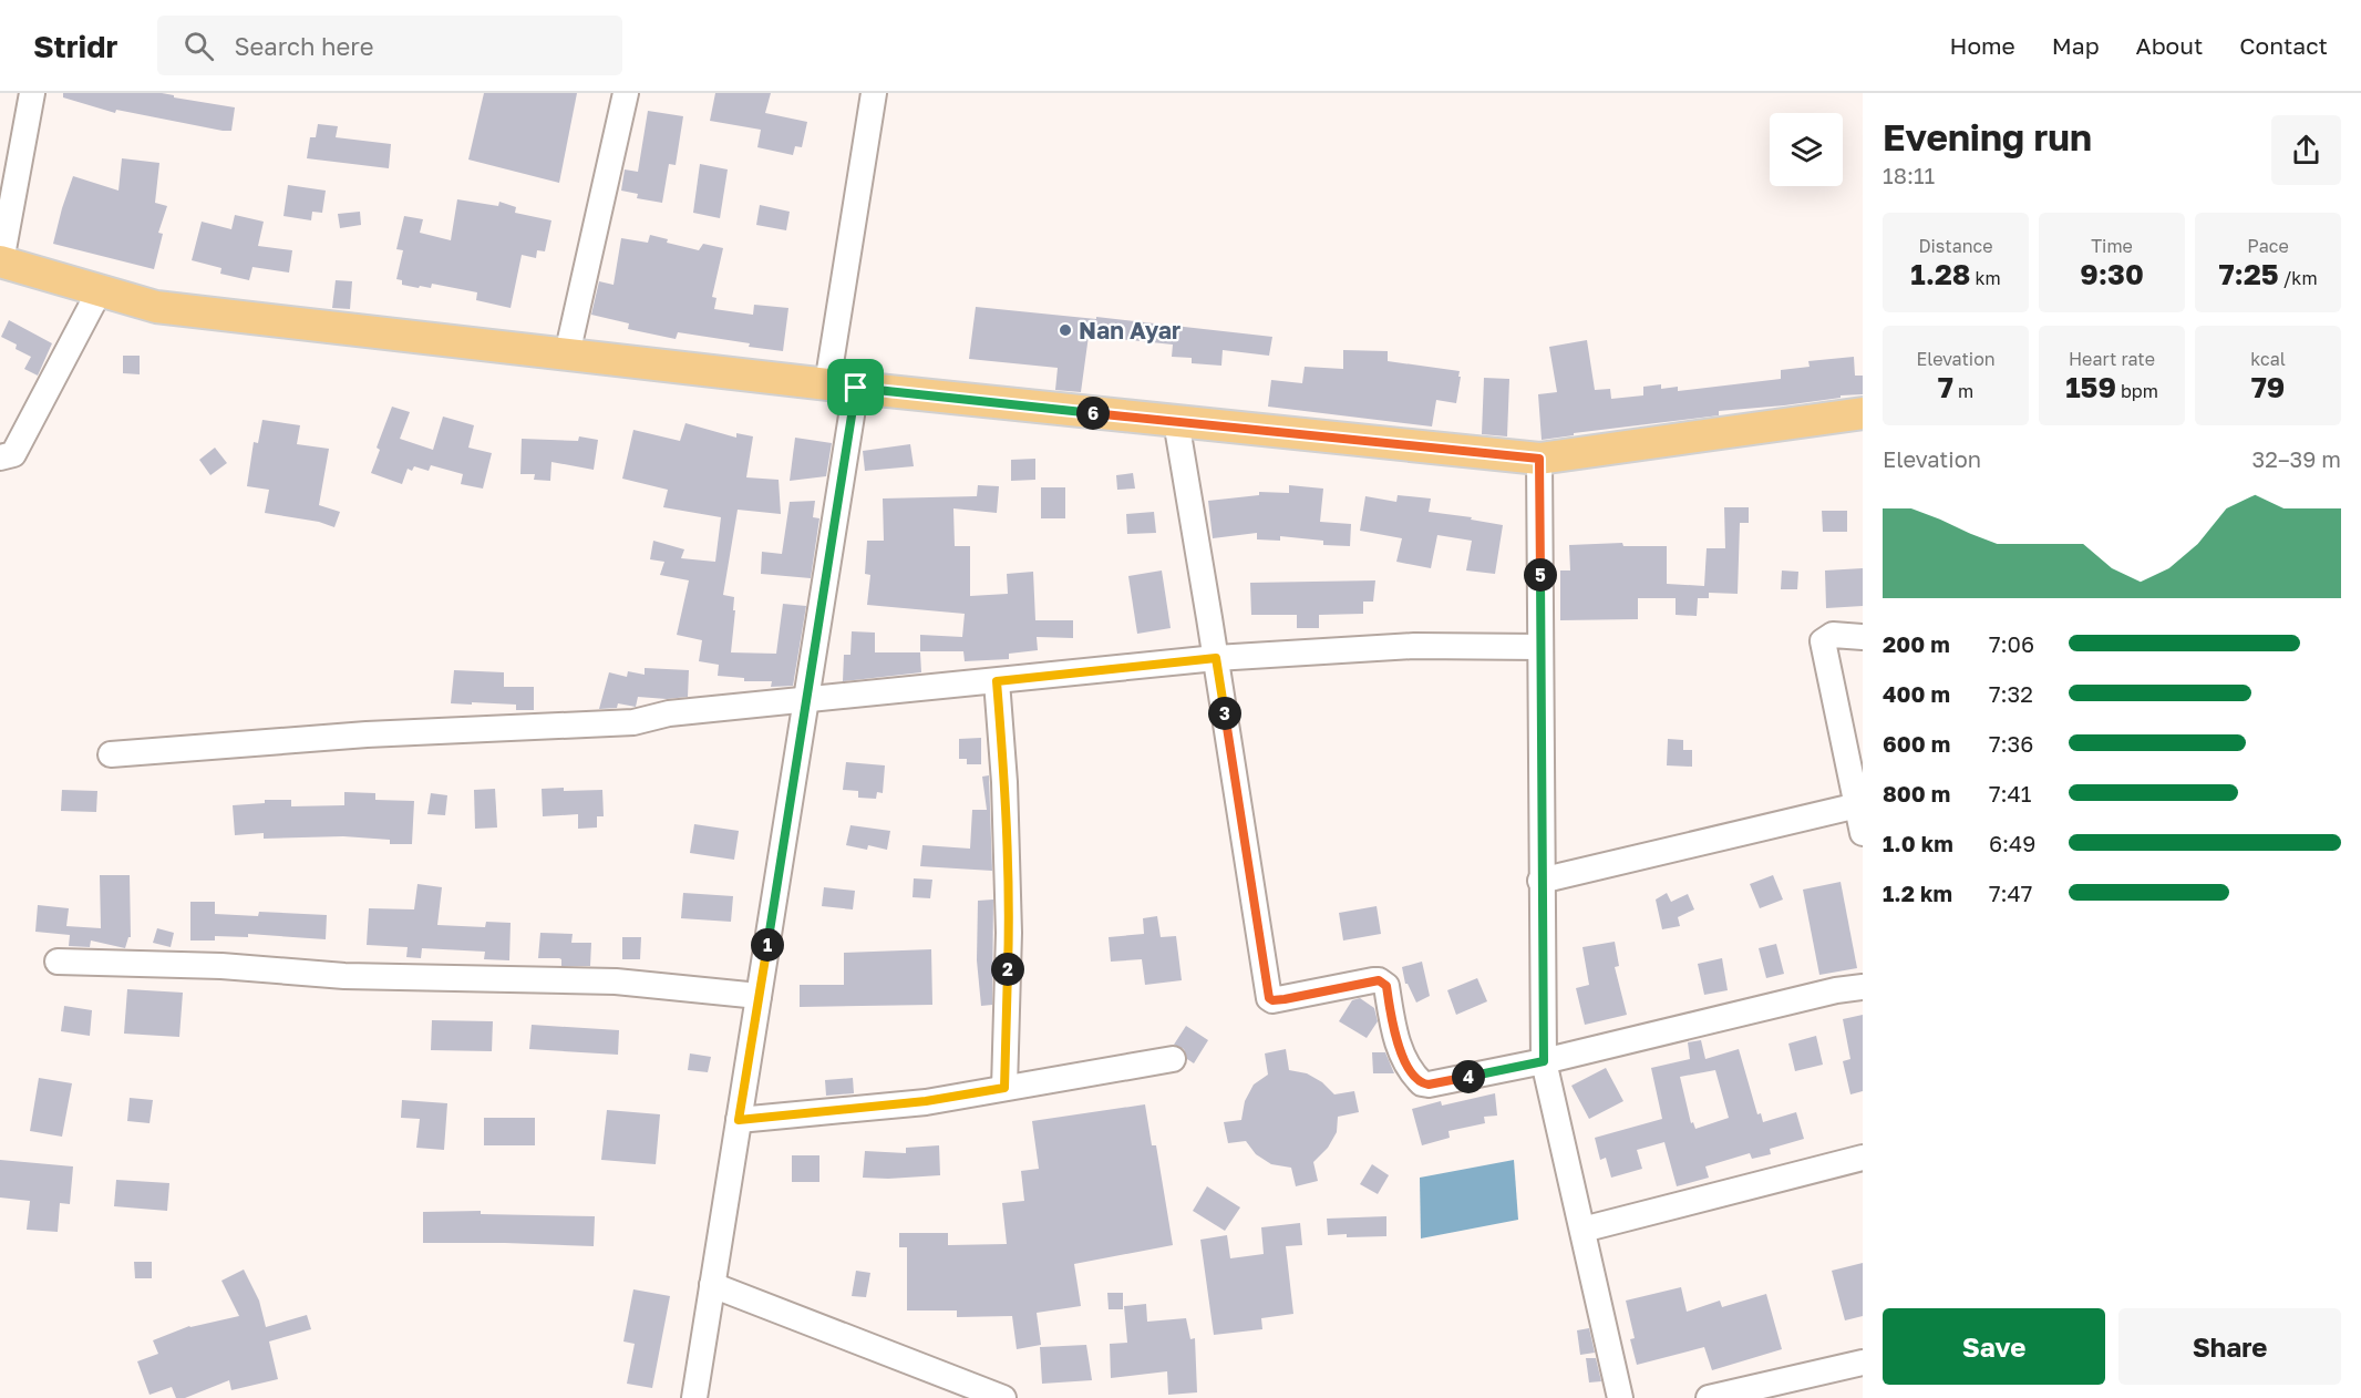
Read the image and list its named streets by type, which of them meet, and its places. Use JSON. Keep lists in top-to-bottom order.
{
  "places": ["Nan Ayar"],
  "page": {
    "header": "Stridr",
    "search": "Search here",
    "nav": [
      "Home",
      "Map",
      "About",
      "Contact"
    ],
    "heading": ["Evening run", "18:11"],
    "stats": [
      ["Distance", "1.28 km"],
      ["Time", "9:30"],
      ["Pace", "7:25 /km"],
      ["Elevation", "7 m"],
      ["Heart rate", "159 bpm"],
      ["kcal", "79"]
    ],
    "pins": [
      "6",
      "5",
      "3",
      "1",
      "2",
      "4"
    ],
    "chart": ["Elevation", "32–39 m"],
    "list": [
      {
        "name": "200 m",
        "note": "7:06"
      },
      {
        "name": "400 m",
        "note": "7:32"
      },
      {
        "name": "600 m",
        "note": "7:36"
      },
      {
        "name": "800 m",
        "note": "7:41"
      },
      {
        "name": "1.0 km",
        "note": "6:49"
      },
      {
        "name": "1.2 km",
        "note": "7:47"
      }
    ],
    "buttons": ["Save", "Share"]
  }
}
